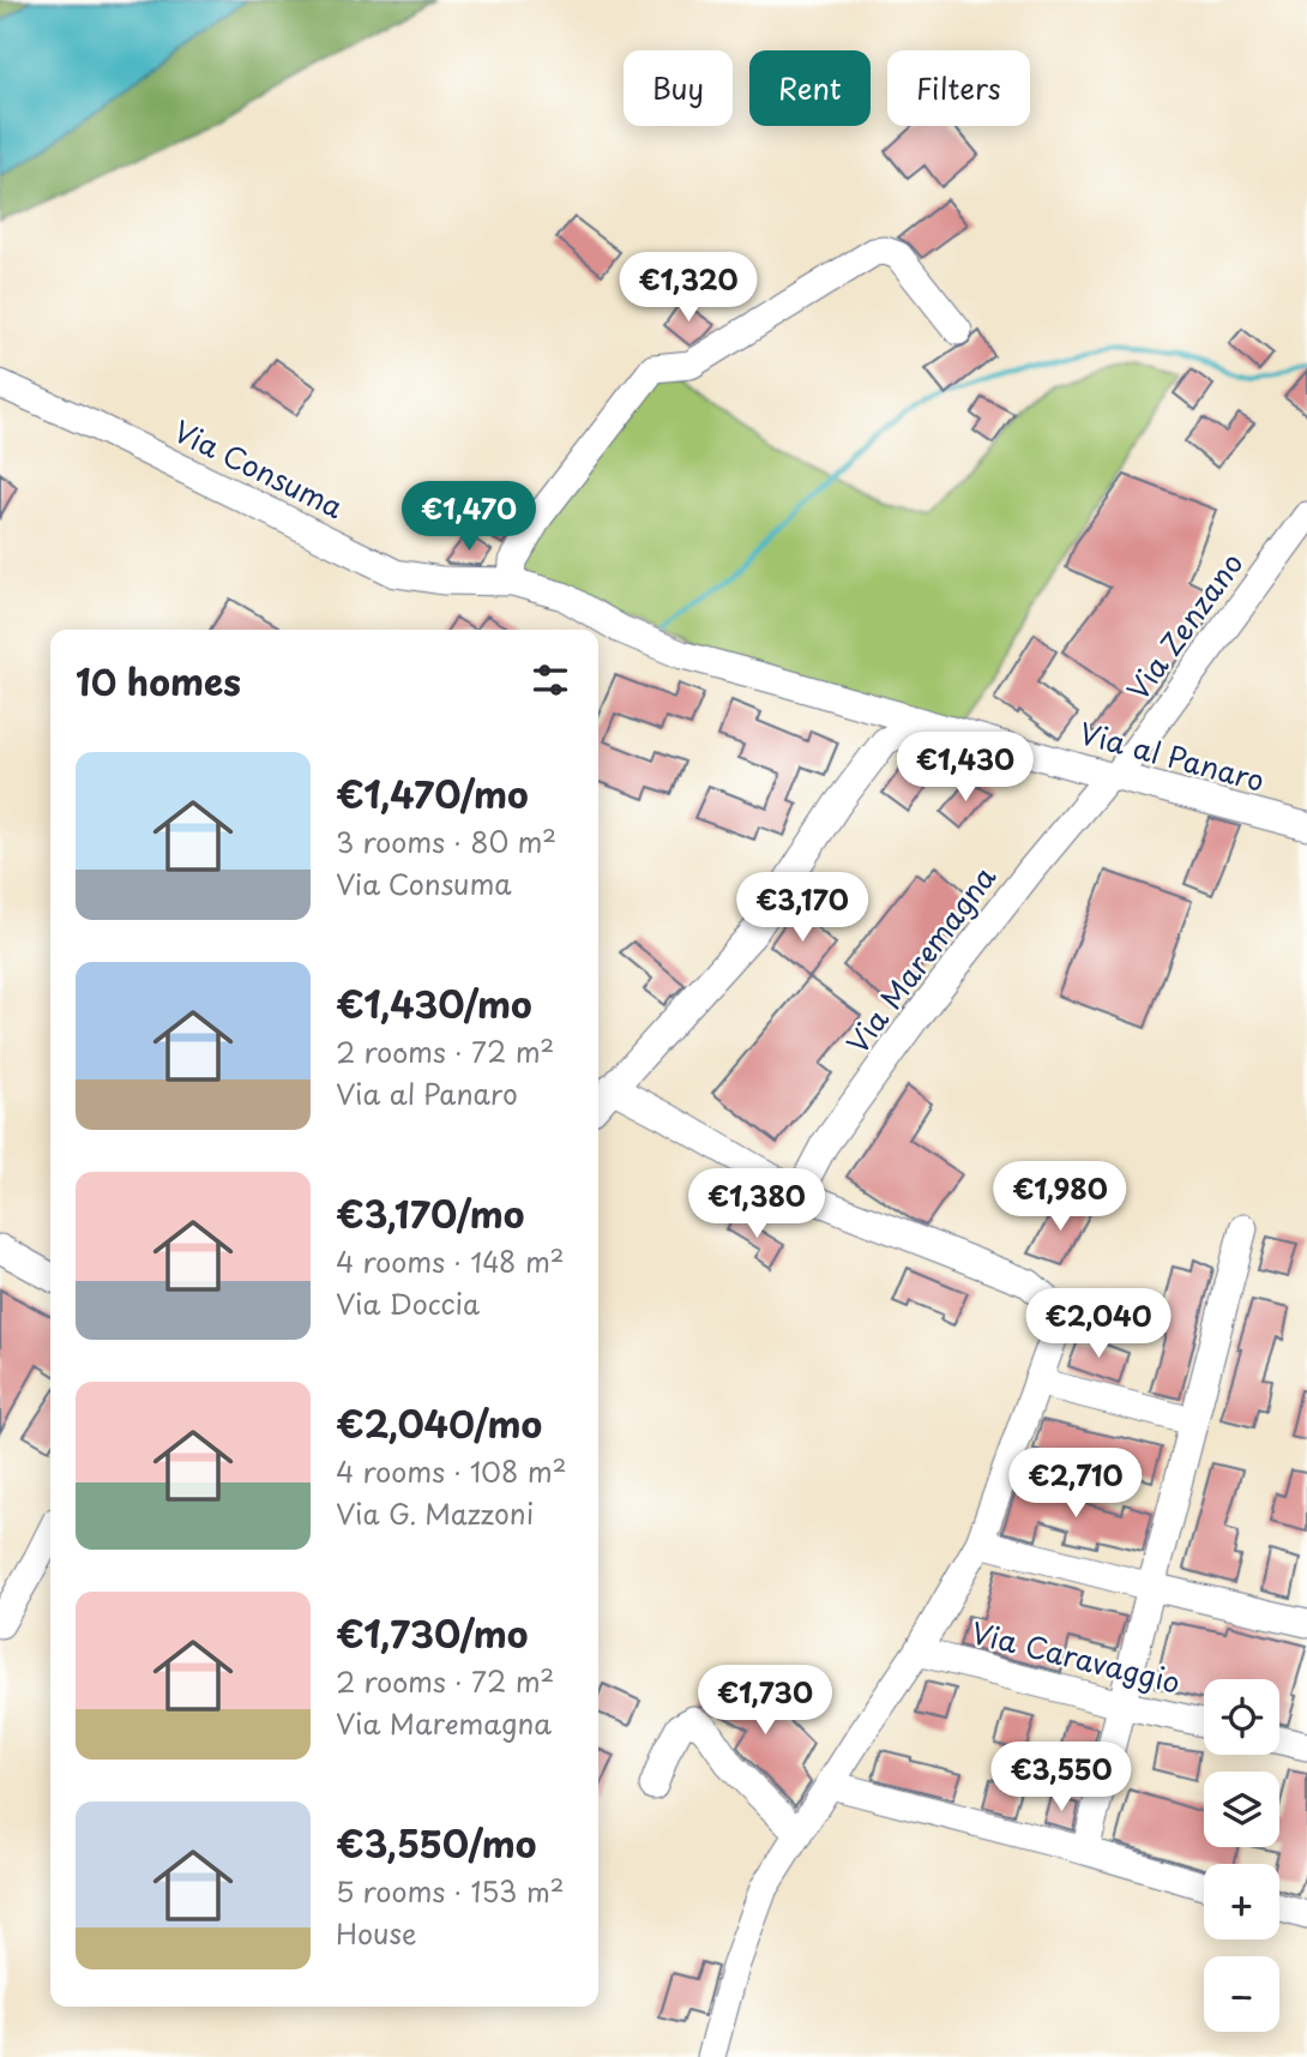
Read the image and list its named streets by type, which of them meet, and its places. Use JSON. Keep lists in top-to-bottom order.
{
  "streets": {
    "street": [
      "Via Consuma",
      "Via Zenzano",
      "Via al Panaro",
      "Via Maremagna",
      "Via Caravaggio"
    ]
  },
  "crossings": [
    ["Via Consuma", "Via al Panaro"],
    ["Via Zenzano", "Via al Panaro"],
    ["Via Zenzano", "Via Maremagna"],
    ["Via al Panaro", "Via Maremagna"]
  ],
  "page": {
    "chip": ["Buy", "Rent", "Filters"],
    "price": [
      "€1,320",
      "€1,470",
      "€1,430",
      "€3,170",
      "€1,980",
      "€1,380",
      "€2,040",
      "€2,710",
      "€1,730",
      "€3,550"
    ],
    "heading": "10 homes",
    "list": [
      {
        "name": "€1,470/mo",
        "note": "3 rooms · 80 m² · Via Consuma"
      },
      {
        "name": "€1,430/mo",
        "note": "2 rooms · 72 m² · Via al Panaro"
      },
      {
        "name": "€3,170/mo",
        "note": "4 rooms · 148 m² · Via Doccia"
      },
      {
        "name": "€2,040/mo",
        "note": "4 rooms · 108 m² · Via G. Mazzoni"
      },
      {
        "name": "€1,730/mo",
        "note": "2 rooms · 72 m² · Via Maremagna"
      },
      {
        "name": "€3,550/mo",
        "note": "5 rooms · 153 m² · House"
      }
    ],
    "map_buttons": ["+", "−"]
  }
}
